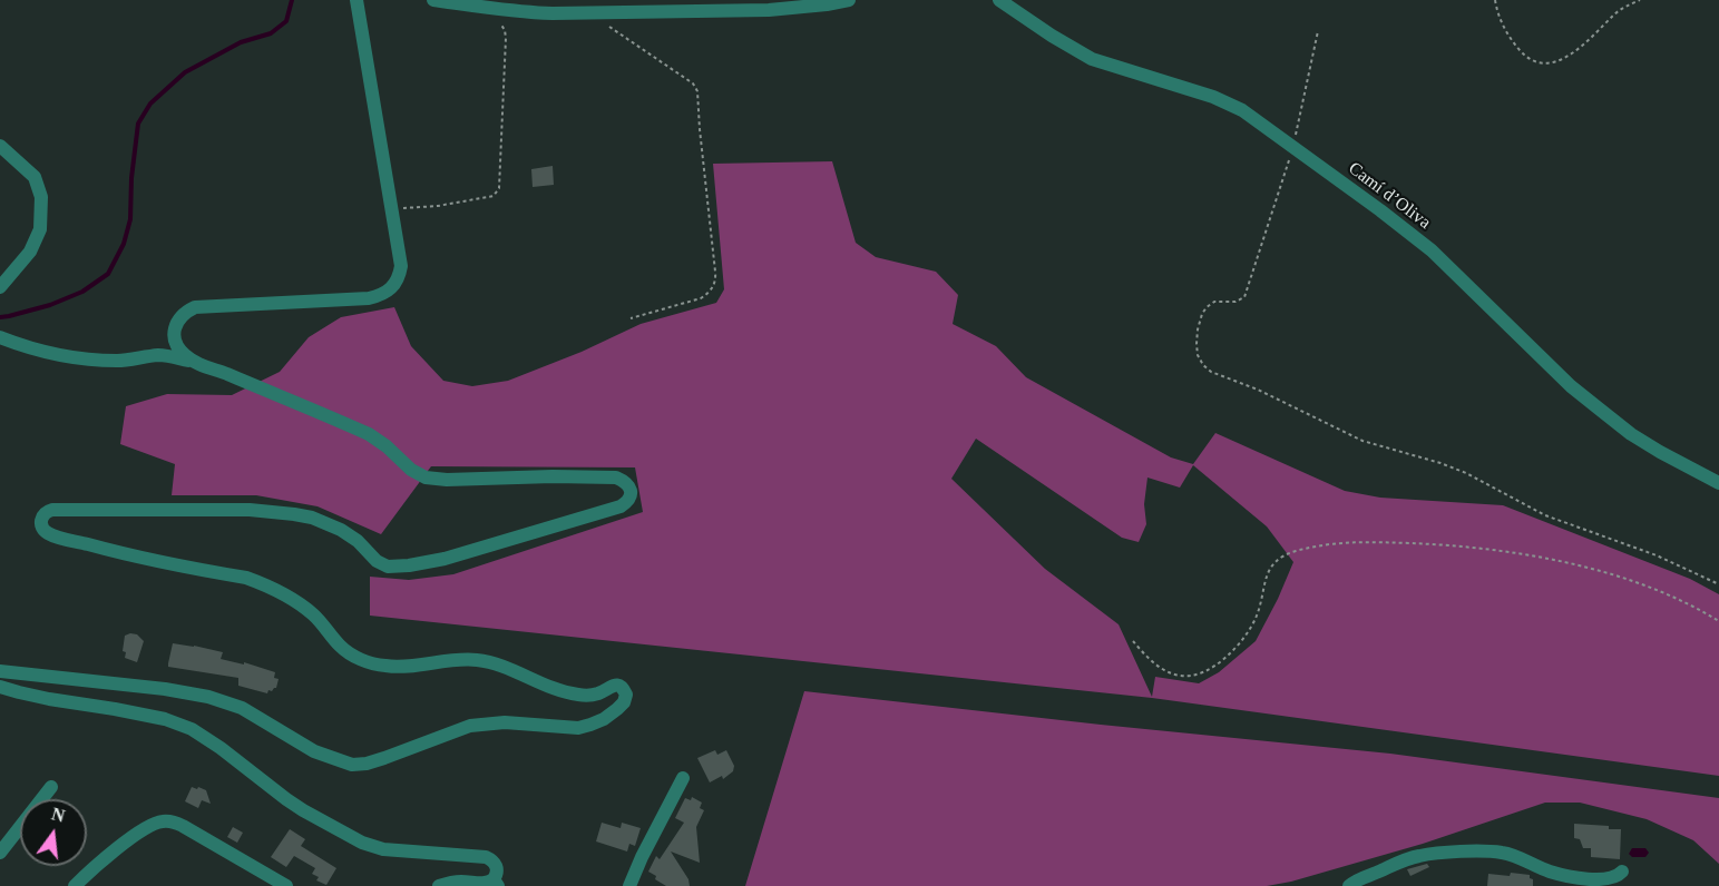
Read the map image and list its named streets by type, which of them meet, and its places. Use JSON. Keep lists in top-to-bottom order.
{
  "streets": {
    "street": ["Camí d’Oliva"]
  },
  "north": "top"
}
